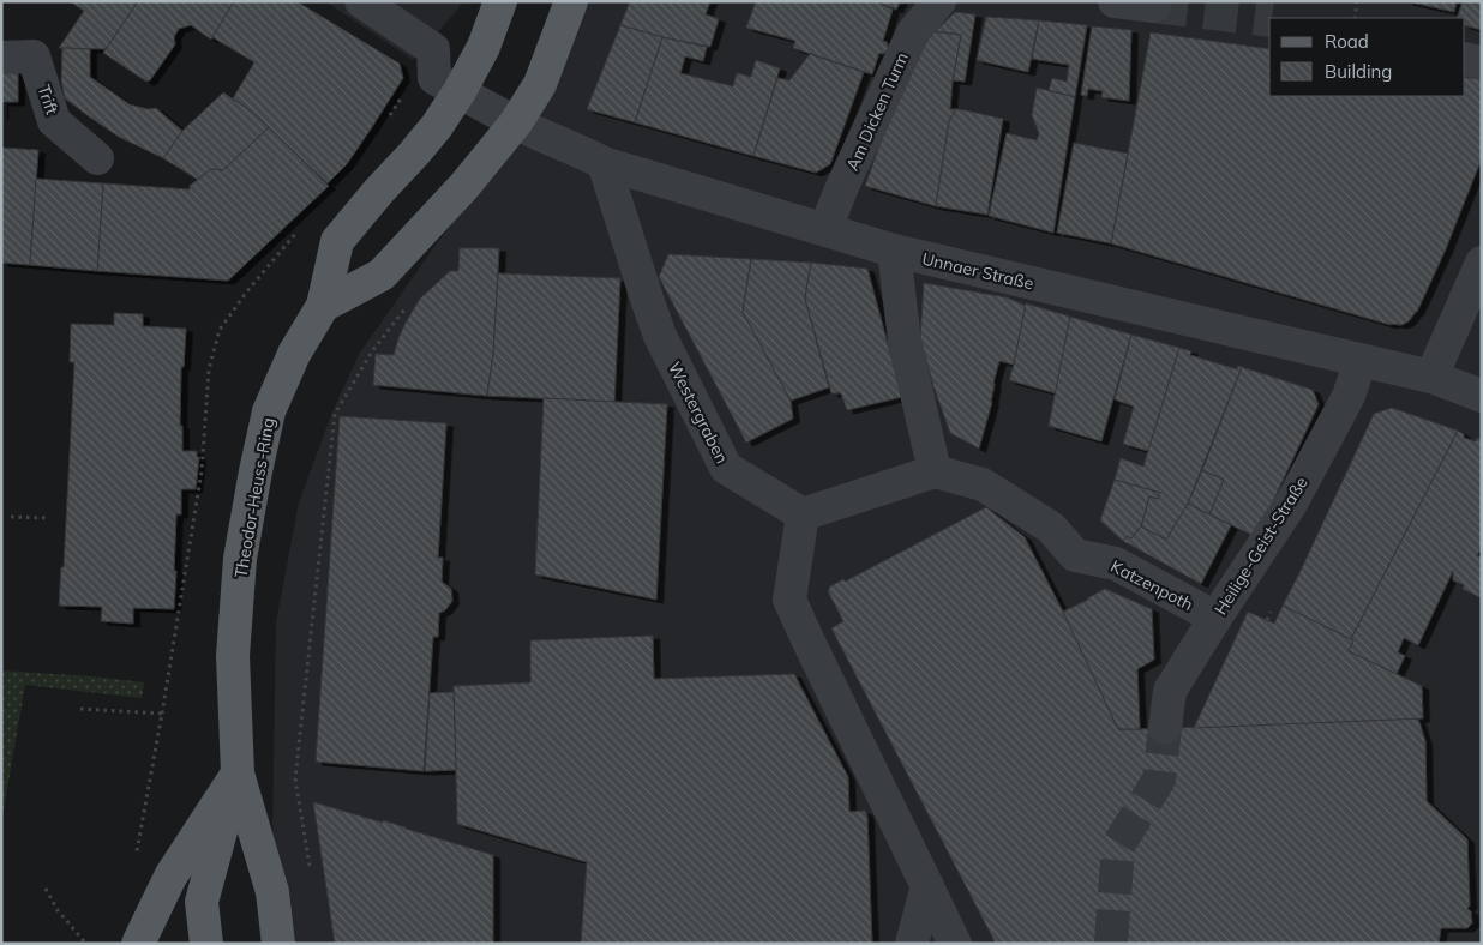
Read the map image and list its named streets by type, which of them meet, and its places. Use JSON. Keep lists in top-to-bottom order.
{
  "streets": {
    "main road": ["Theodor-Heuss-Ring"],
    "street": [
      "Trift",
      "Am Dicken Turm",
      "Unnaer Straße",
      "Westergraben",
      "Heilige-Geist-Straße",
      "Katzenpoth"
    ]
  },
  "crossings": [
    ["Am Dicken Turm", "Unnaer Straße"],
    ["Unnaer Straße", "Westergraben"],
    ["Unnaer Straße", "Theodor-Heuss-Ring"],
    ["Unnaer Straße", "Heilige-Geist-Straße"],
    ["Heilige-Geist-Straße", "Katzenpoth"]
  ],
  "legend": ["Road", "Building"]
}
